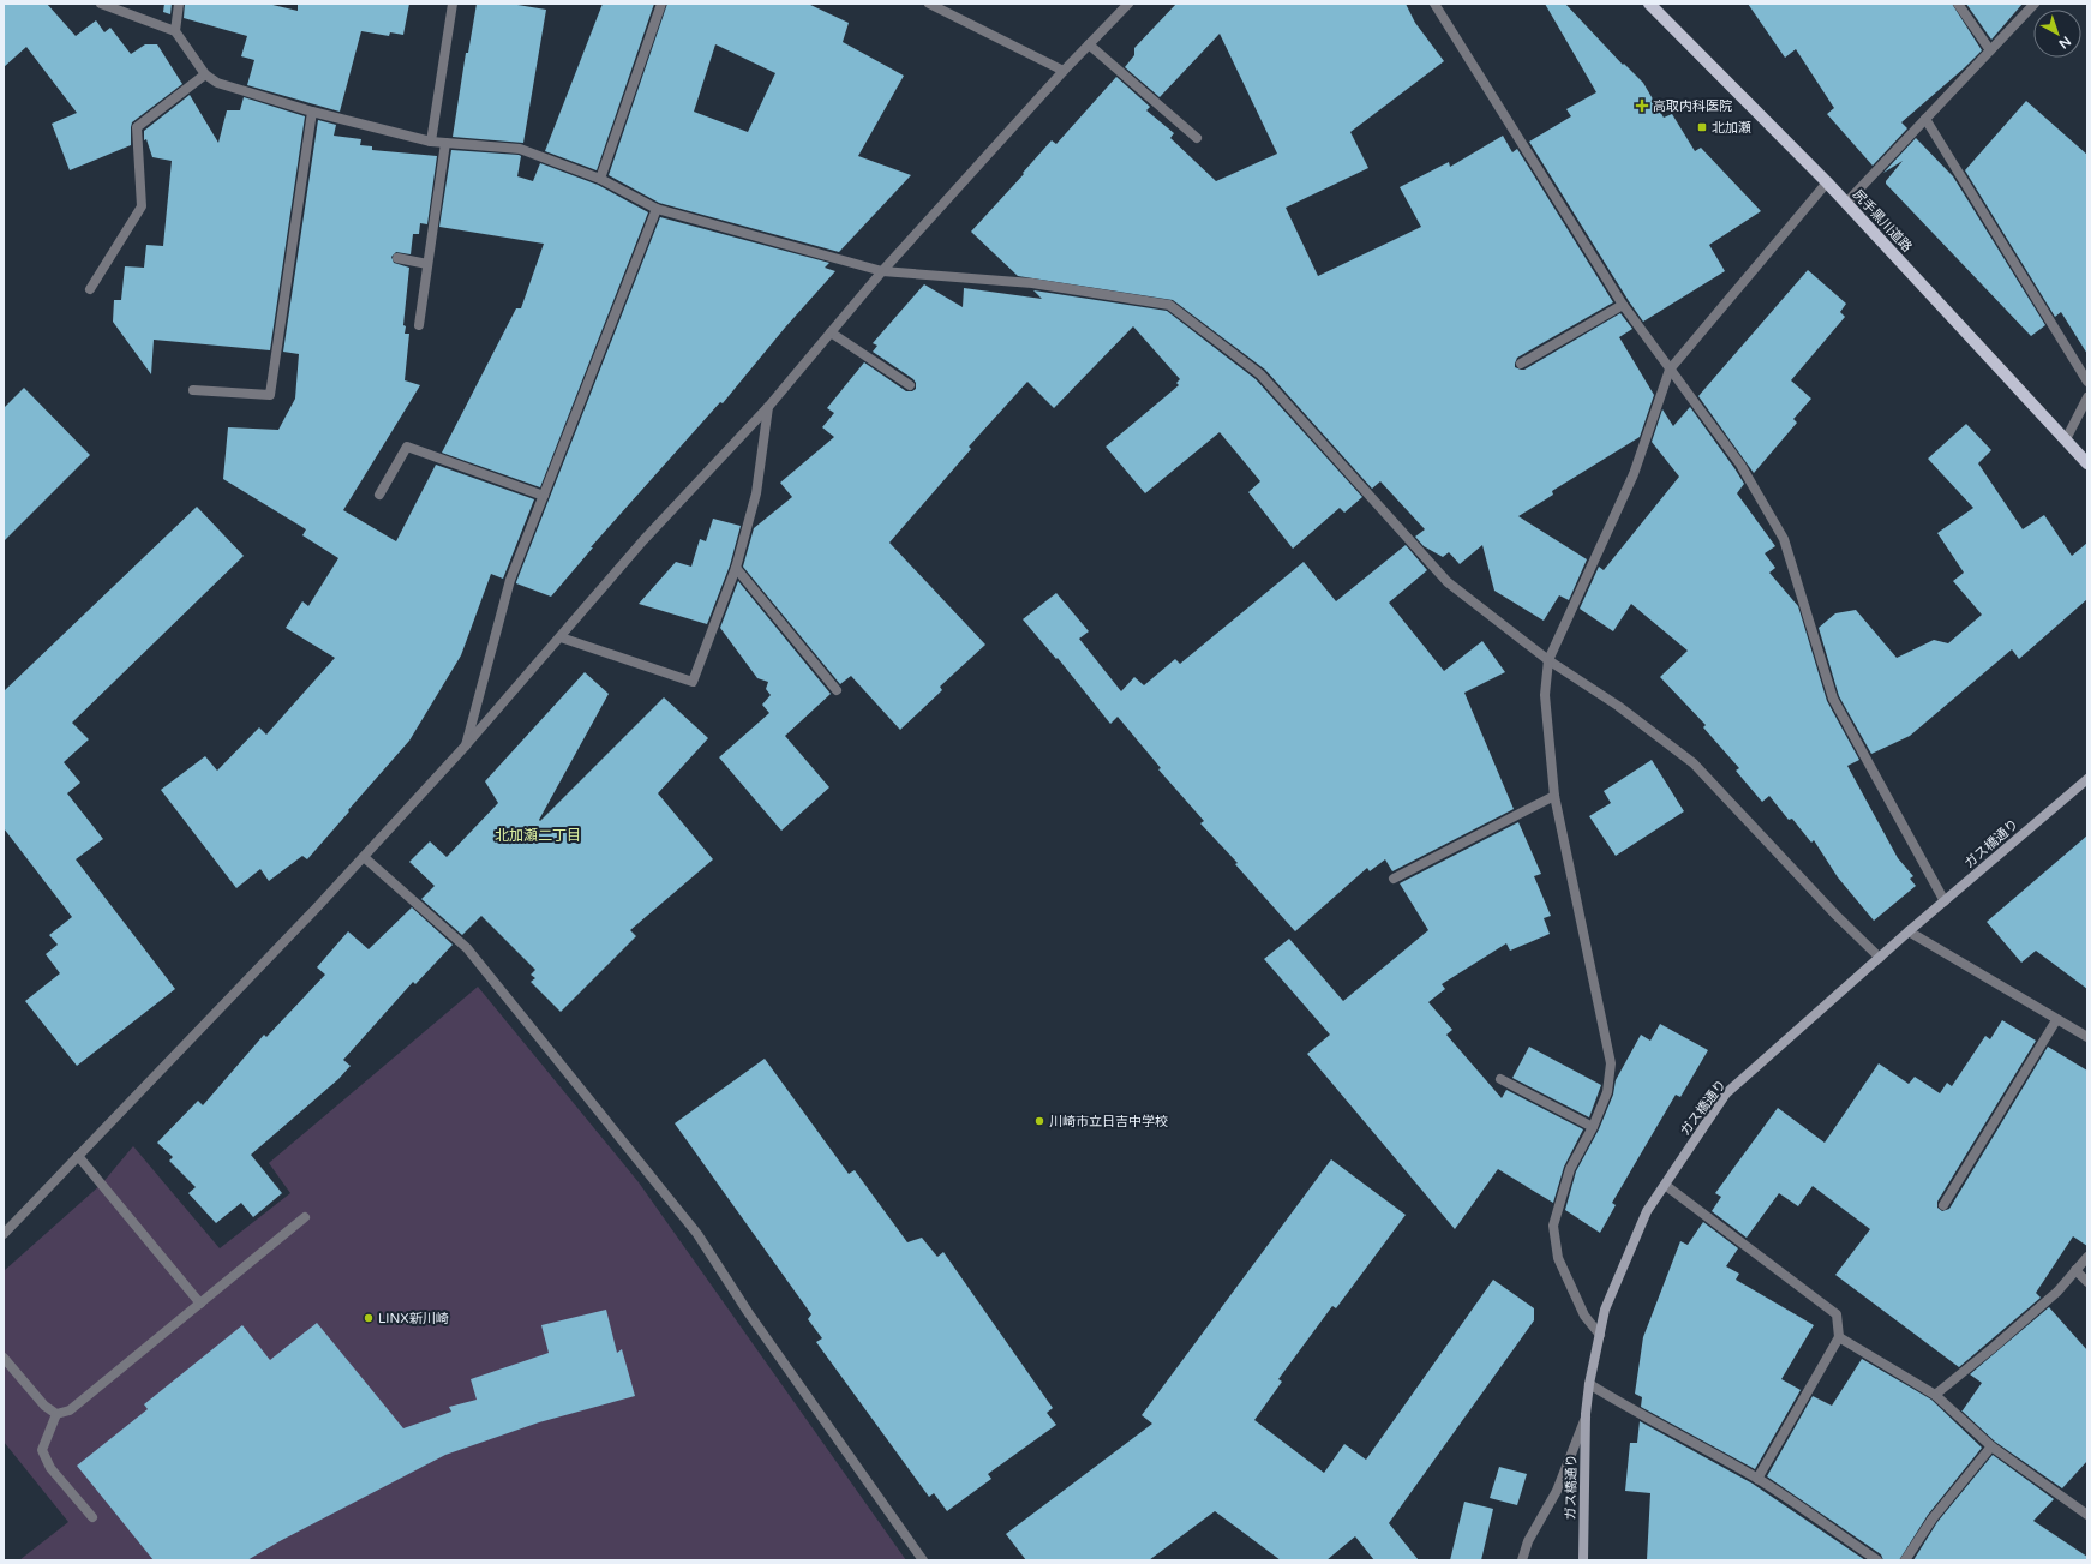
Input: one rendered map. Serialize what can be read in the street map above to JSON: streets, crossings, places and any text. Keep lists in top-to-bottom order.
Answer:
{
  "streets": {
    "main road": ["尻手黒川道路", "ガス橋通り"]
  },
  "districts": ["北加瀬二丁目"],
  "places": {
    "health": ["高取内科医院"],
    "transit": ["北加瀬"],
    "other": ["川崎市立日吉中学校", "LINX新川崎"]
  },
  "north": "bottom right"
}
